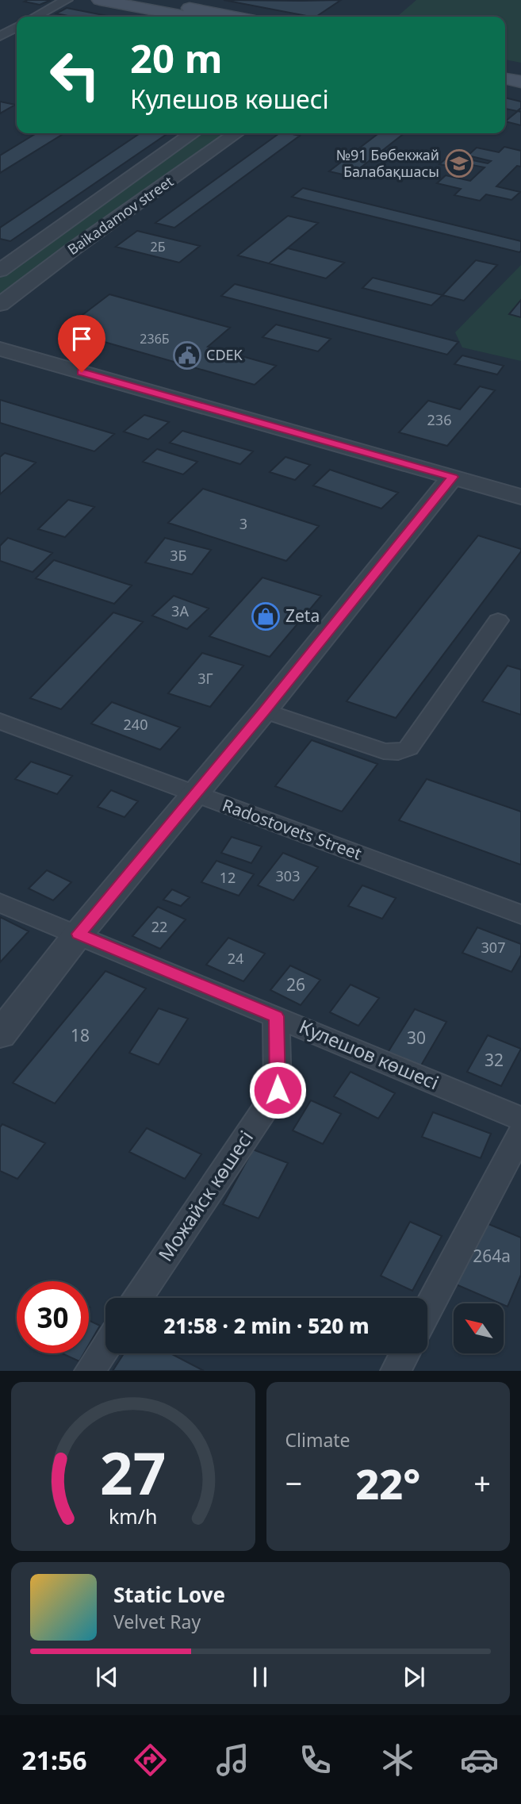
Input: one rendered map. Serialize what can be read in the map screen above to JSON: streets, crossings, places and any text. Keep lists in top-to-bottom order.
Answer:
{
  "streets": {
    "street": [
      "Baikadamov street",
      "Radostovets Street",
      "Кулешов көшесі",
      "Можайск көшесі"
    ]
  },
  "crossings": [
    ["Кулешов көшесі", "Можайск көшесі"]
  ],
  "places": {
    "school or university": ["№91 Бөбекжай Балабақшасы"],
    "public building": ["CDEK"],
    "shop": ["Zeta"]
  },
  "house_numbers": [
    "2Б",
    "236Б",
    "236",
    "3",
    "3Б",
    "3А",
    "3Г",
    "240",
    "303",
    "12",
    "22",
    "307",
    "24",
    "26",
    "18",
    "30",
    "32",
    "264а"
  ],
  "north": "top left",
  "page": {
    "turn": ["20 m", "Кулешов көшесі"],
    "limit": "30",
    "trip": "21:58 · 2 min · 520 m",
    "tile": "Climate",
    "heat": ["−", "22°", "+"],
    "song": ["Static Love", "Velvet Ray"],
    "tabs": "21:56",
    "gauge": ["27", "km/h"]
  }
}
